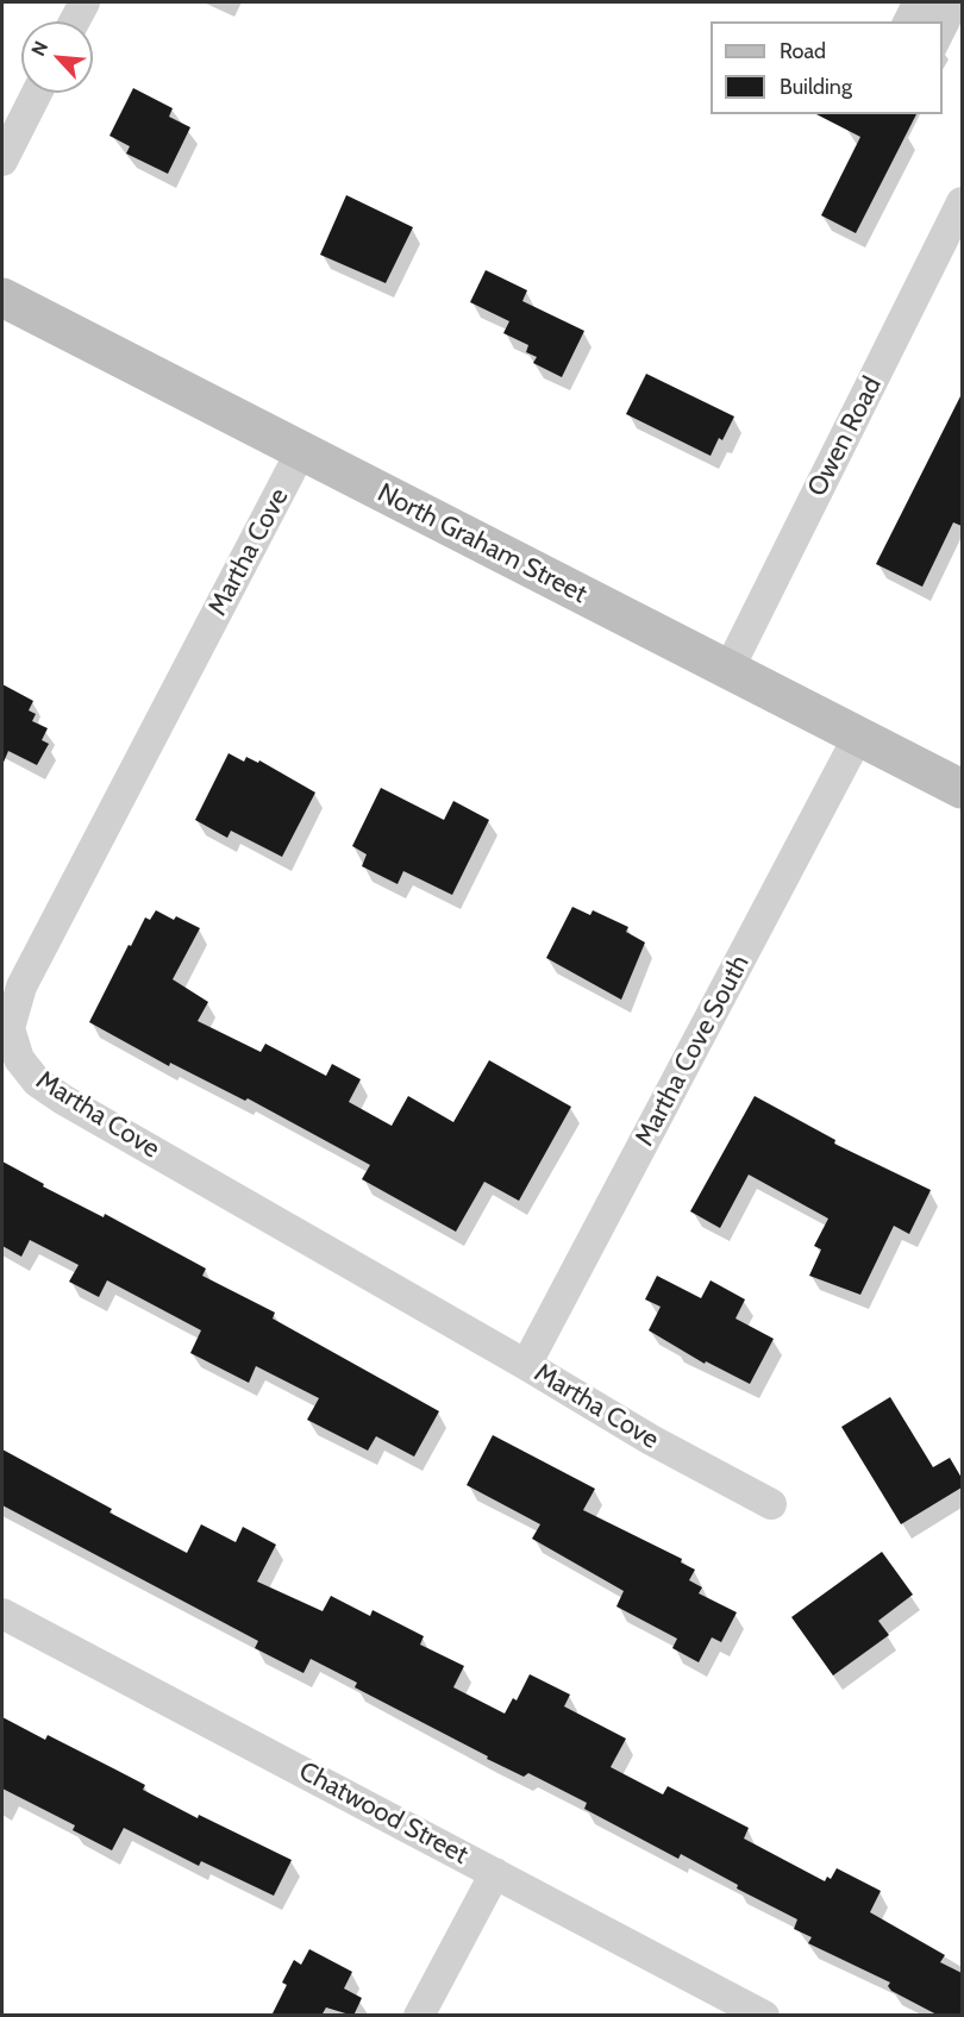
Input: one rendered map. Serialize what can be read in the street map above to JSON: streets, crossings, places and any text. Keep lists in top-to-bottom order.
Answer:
{
  "streets": {
    "main road": ["North Graham Street"],
    "street": [
      "Owen Road",
      "Martha Cove",
      "Martha Cove South",
      "Chatwood Street"
    ]
  },
  "crossings": [
    ["Owen Road", "North Graham Street"],
    ["North Graham Street", "Martha Cove"],
    ["North Graham Street", "Martha Cove South"],
    ["Martha Cove", "Martha Cove South"]
  ],
  "legend": ["Road", "Building"],
  "north": "top left"
}
